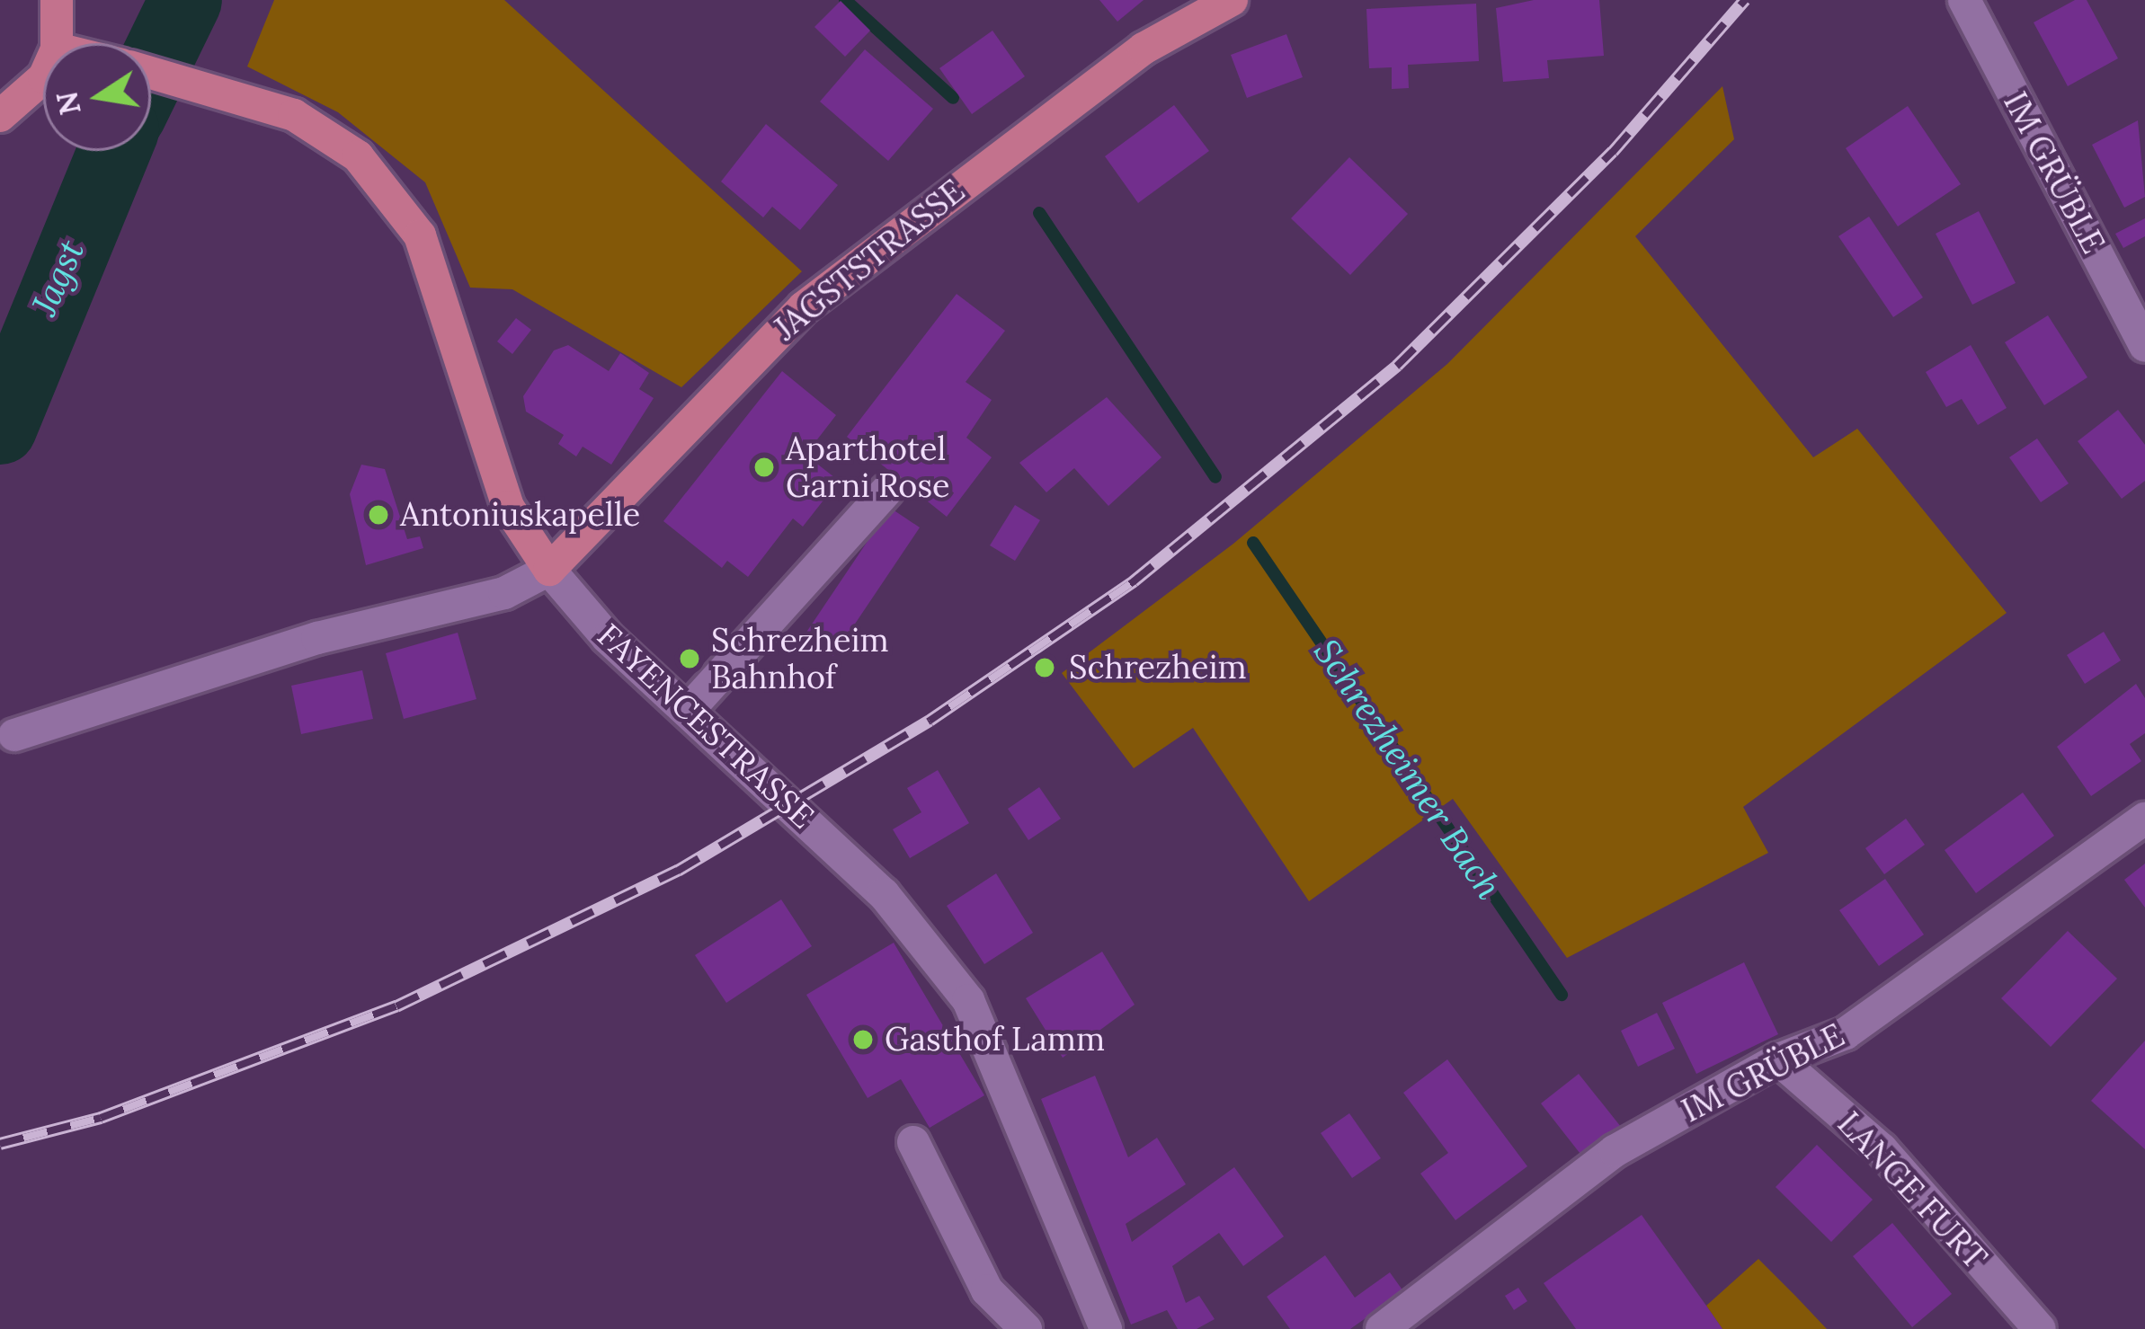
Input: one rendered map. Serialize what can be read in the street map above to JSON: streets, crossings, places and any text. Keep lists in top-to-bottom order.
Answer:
{
  "streets": {
    "main road": ["JAGSTSTRASSE", "FAYENCESTRASSE"],
    "street": ["IM GRÜBLE", "LANGE FURT"]
  },
  "crossings": [
    ["IM GRÜBLE", "LANGE FURT"],
    ["JAGSTSTRASSE", "FAYENCESTRASSE"]
  ],
  "water": ["Jagst", "Schrezheimer Bach"],
  "places": [
    "Aparthotel Garni Rose",
    "Antoniuskapelle",
    "Schrezheim Bahnhof",
    "Schrezheim",
    "Gasthof Lamm"
  ],
  "north": "left"
}
